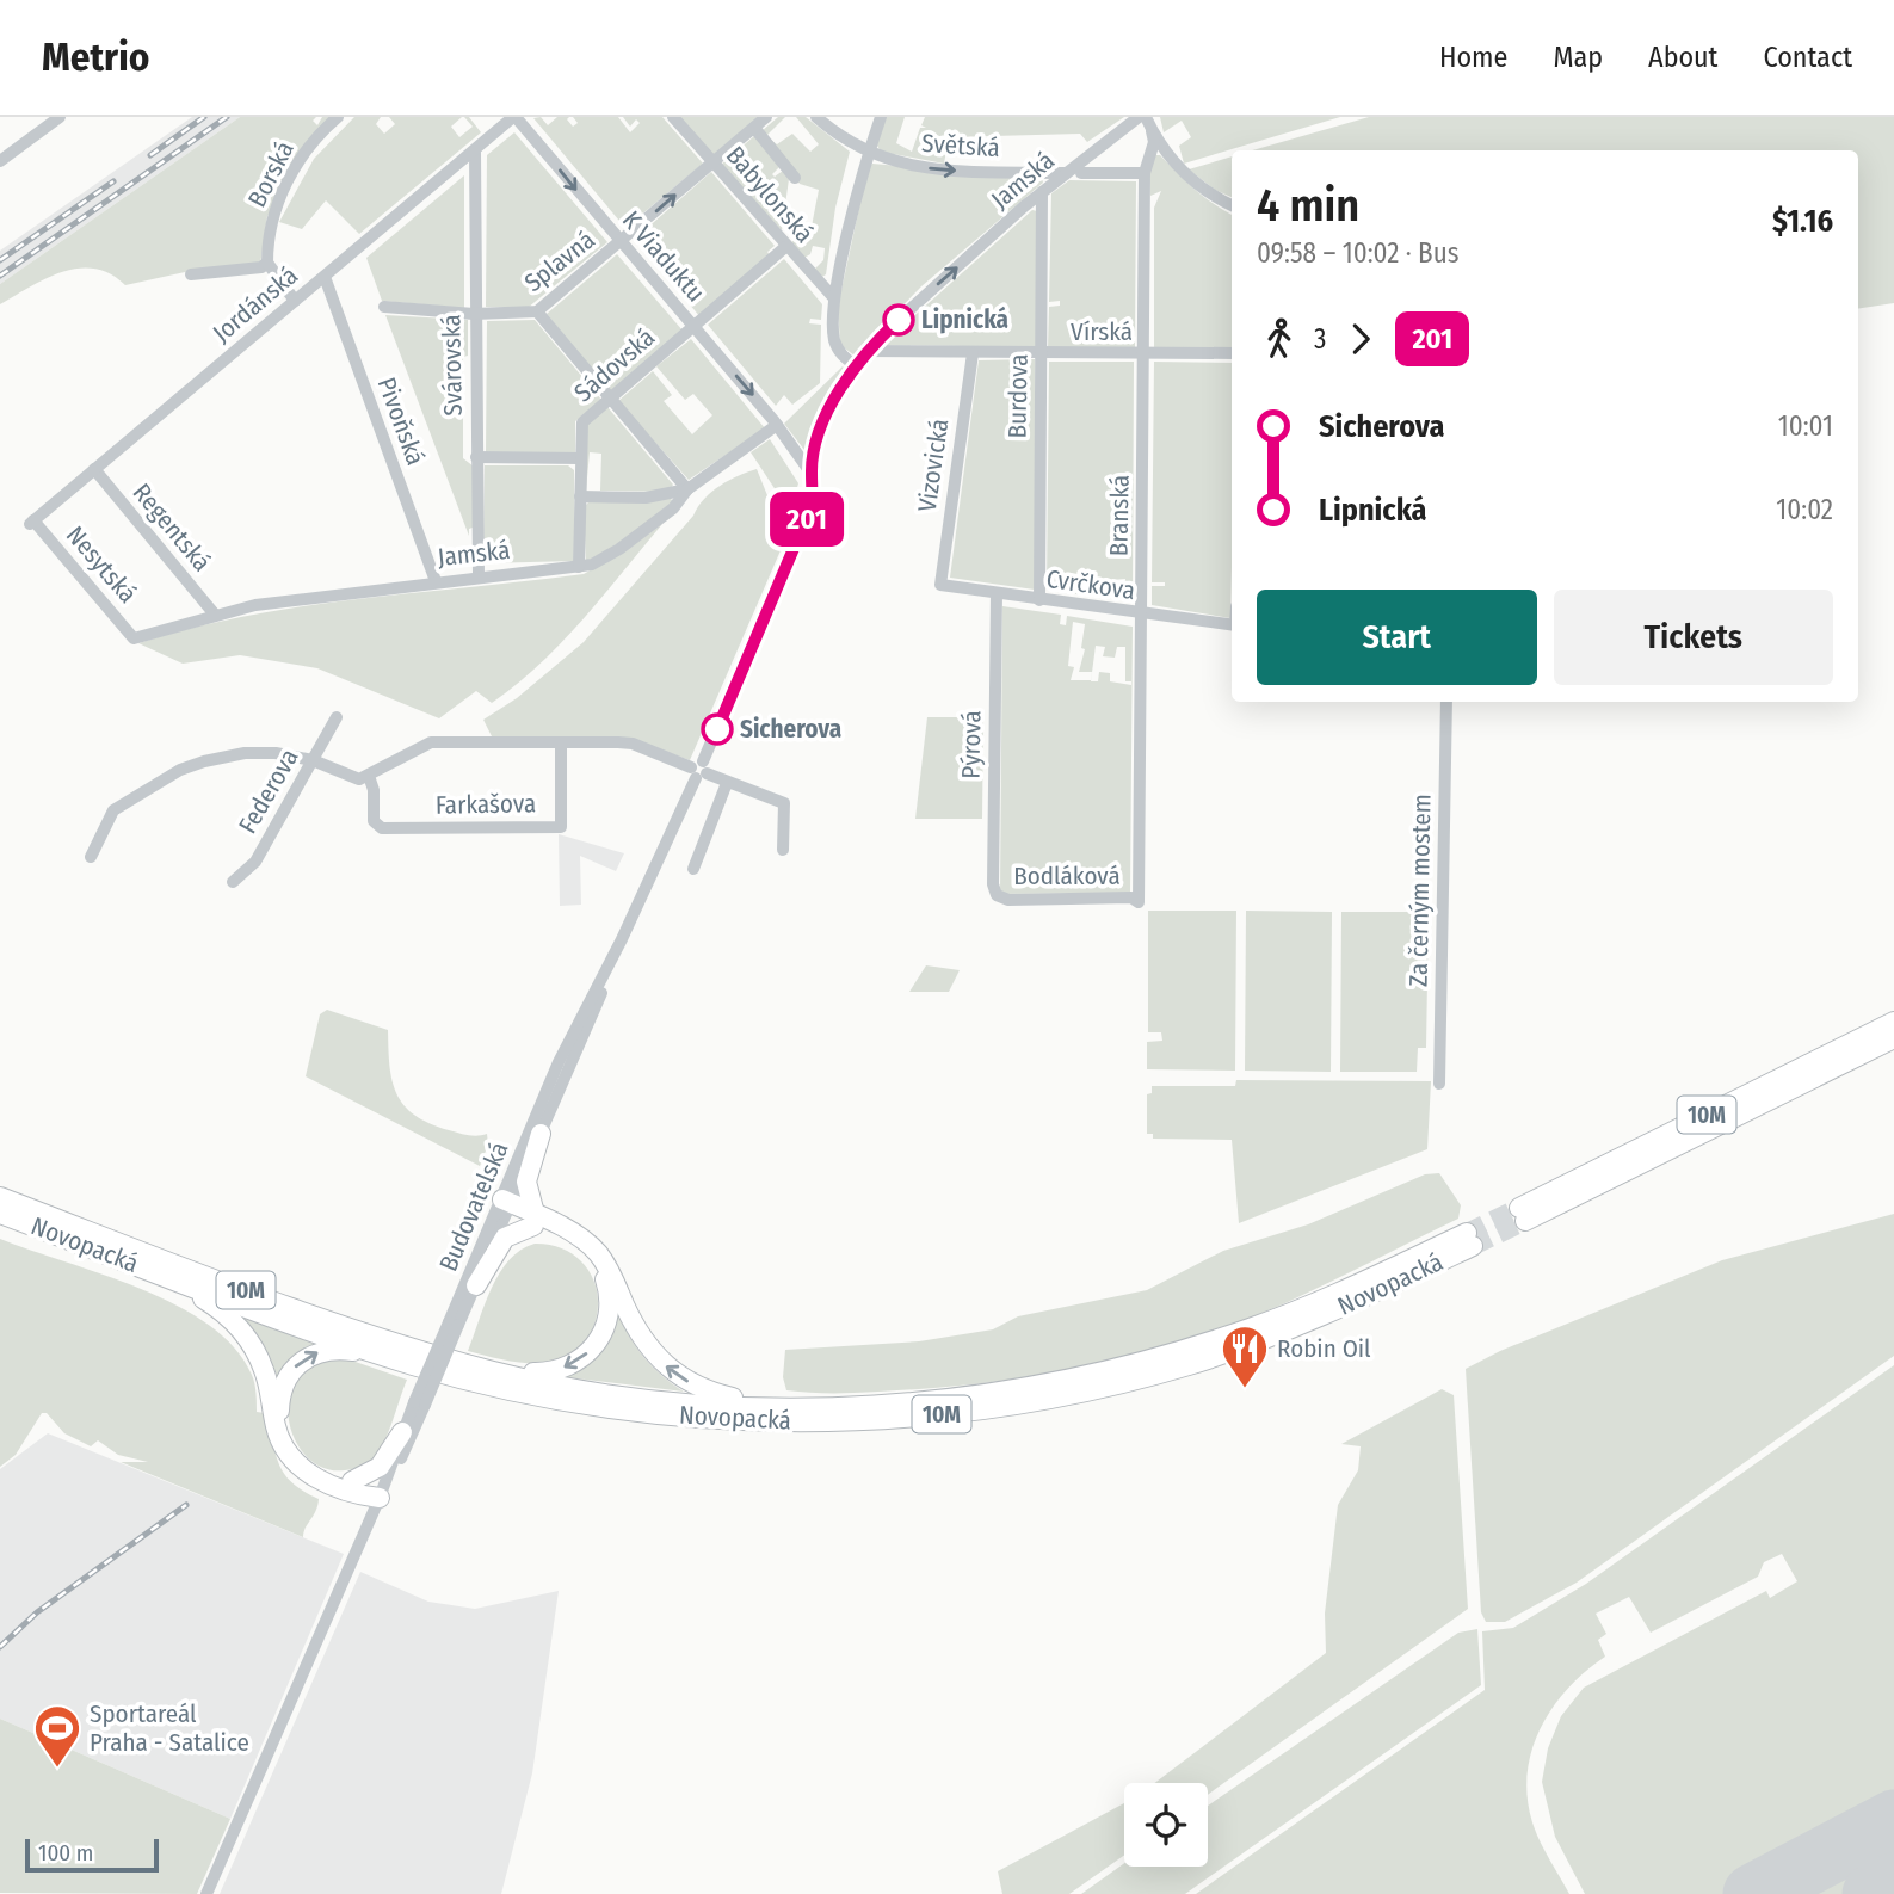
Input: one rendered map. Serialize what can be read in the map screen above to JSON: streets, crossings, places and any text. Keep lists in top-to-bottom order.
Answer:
{
  "streets": {
    "highway": ["10M", "Novopacká"],
    "street": [
      "Světská",
      "Borská",
      "Jamská",
      "Babylonská",
      "K Viaduktu",
      "Splavná",
      "Jordánská",
      "Vírská",
      "Svárovská",
      "Sádovská",
      "Burdova",
      "Pivoňská",
      "Vizovická",
      "Branská",
      "Regentská",
      "Nesytská",
      "Cvrčkova",
      "Pýrová",
      "Federova",
      "Farkašova",
      "Bodláková",
      "Za černým mostem",
      "Budovatelská"
    ]
  },
  "crossings": [
    ["Světská", "Jamská"],
    ["Jamská", "K Viaduktu"],
    ["Jamská", "Vírská"],
    ["Jamská", "Svárovská"],
    ["Jamská", "Sádovská"],
    ["Jamská", "Burdova"],
    ["Jamská", "Pivoňská"],
    ["Jamská", "Regentská"],
    ["Jamská", "Nesytská"],
    ["Babylonská", "Splavná"],
    ["Babylonská", "Sádovská"],
    ["K Viaduktu", "Splavná"],
    ["K Viaduktu", "Jordánská"],
    ["K Viaduktu", "Sádovská"],
    ["Splavná", "Svárovská"],
    ["Jordánská", "Svárovská"],
    ["Jordánská", "Pivoňská"],
    ["Jordánská", "Regentská"],
    ["Jordánská", "Nesytská"],
    ["Vírská", "Burdova"],
    ["Vírská", "Vizovická"],
    ["Vírská", "Branská"],
    ["Burdova", "Cvrčkova"],
    ["Vizovická", "Cvrčkova"],
    ["Branská", "Cvrčkova"],
    ["Branská", "Bodláková"],
    ["Cvrčkova", "Pýrová"],
    ["Pýrová", "Bodláková"]
  ],
  "one_way": ["Světská"],
  "places": {
    "other": ["Lipnická", "Sicherova"],
    "restaurant": ["Robin Oil"],
    "sports": ["Sportareál Praha - Satalice"]
  },
  "lines": ["bus line 201"],
  "scale_bar": "100 m",
  "page": {
    "header": "Metrio",
    "nav": [
      "Home",
      "Map",
      "About",
      "Contact"
    ],
    "on_map": "201",
    "heading": ["4 min", "09:58 – 10:02 · Bus", "$1.16"],
    "legs": ["3", "201"],
    "list": [
      {
        "name": "Sicherova",
        "value": "10:01"
      },
      {
        "name": "Lipnická",
        "value": "10:02"
      }
    ],
    "buttons": ["Start", "Tickets"],
    "scale": "100 m"
  }
}
